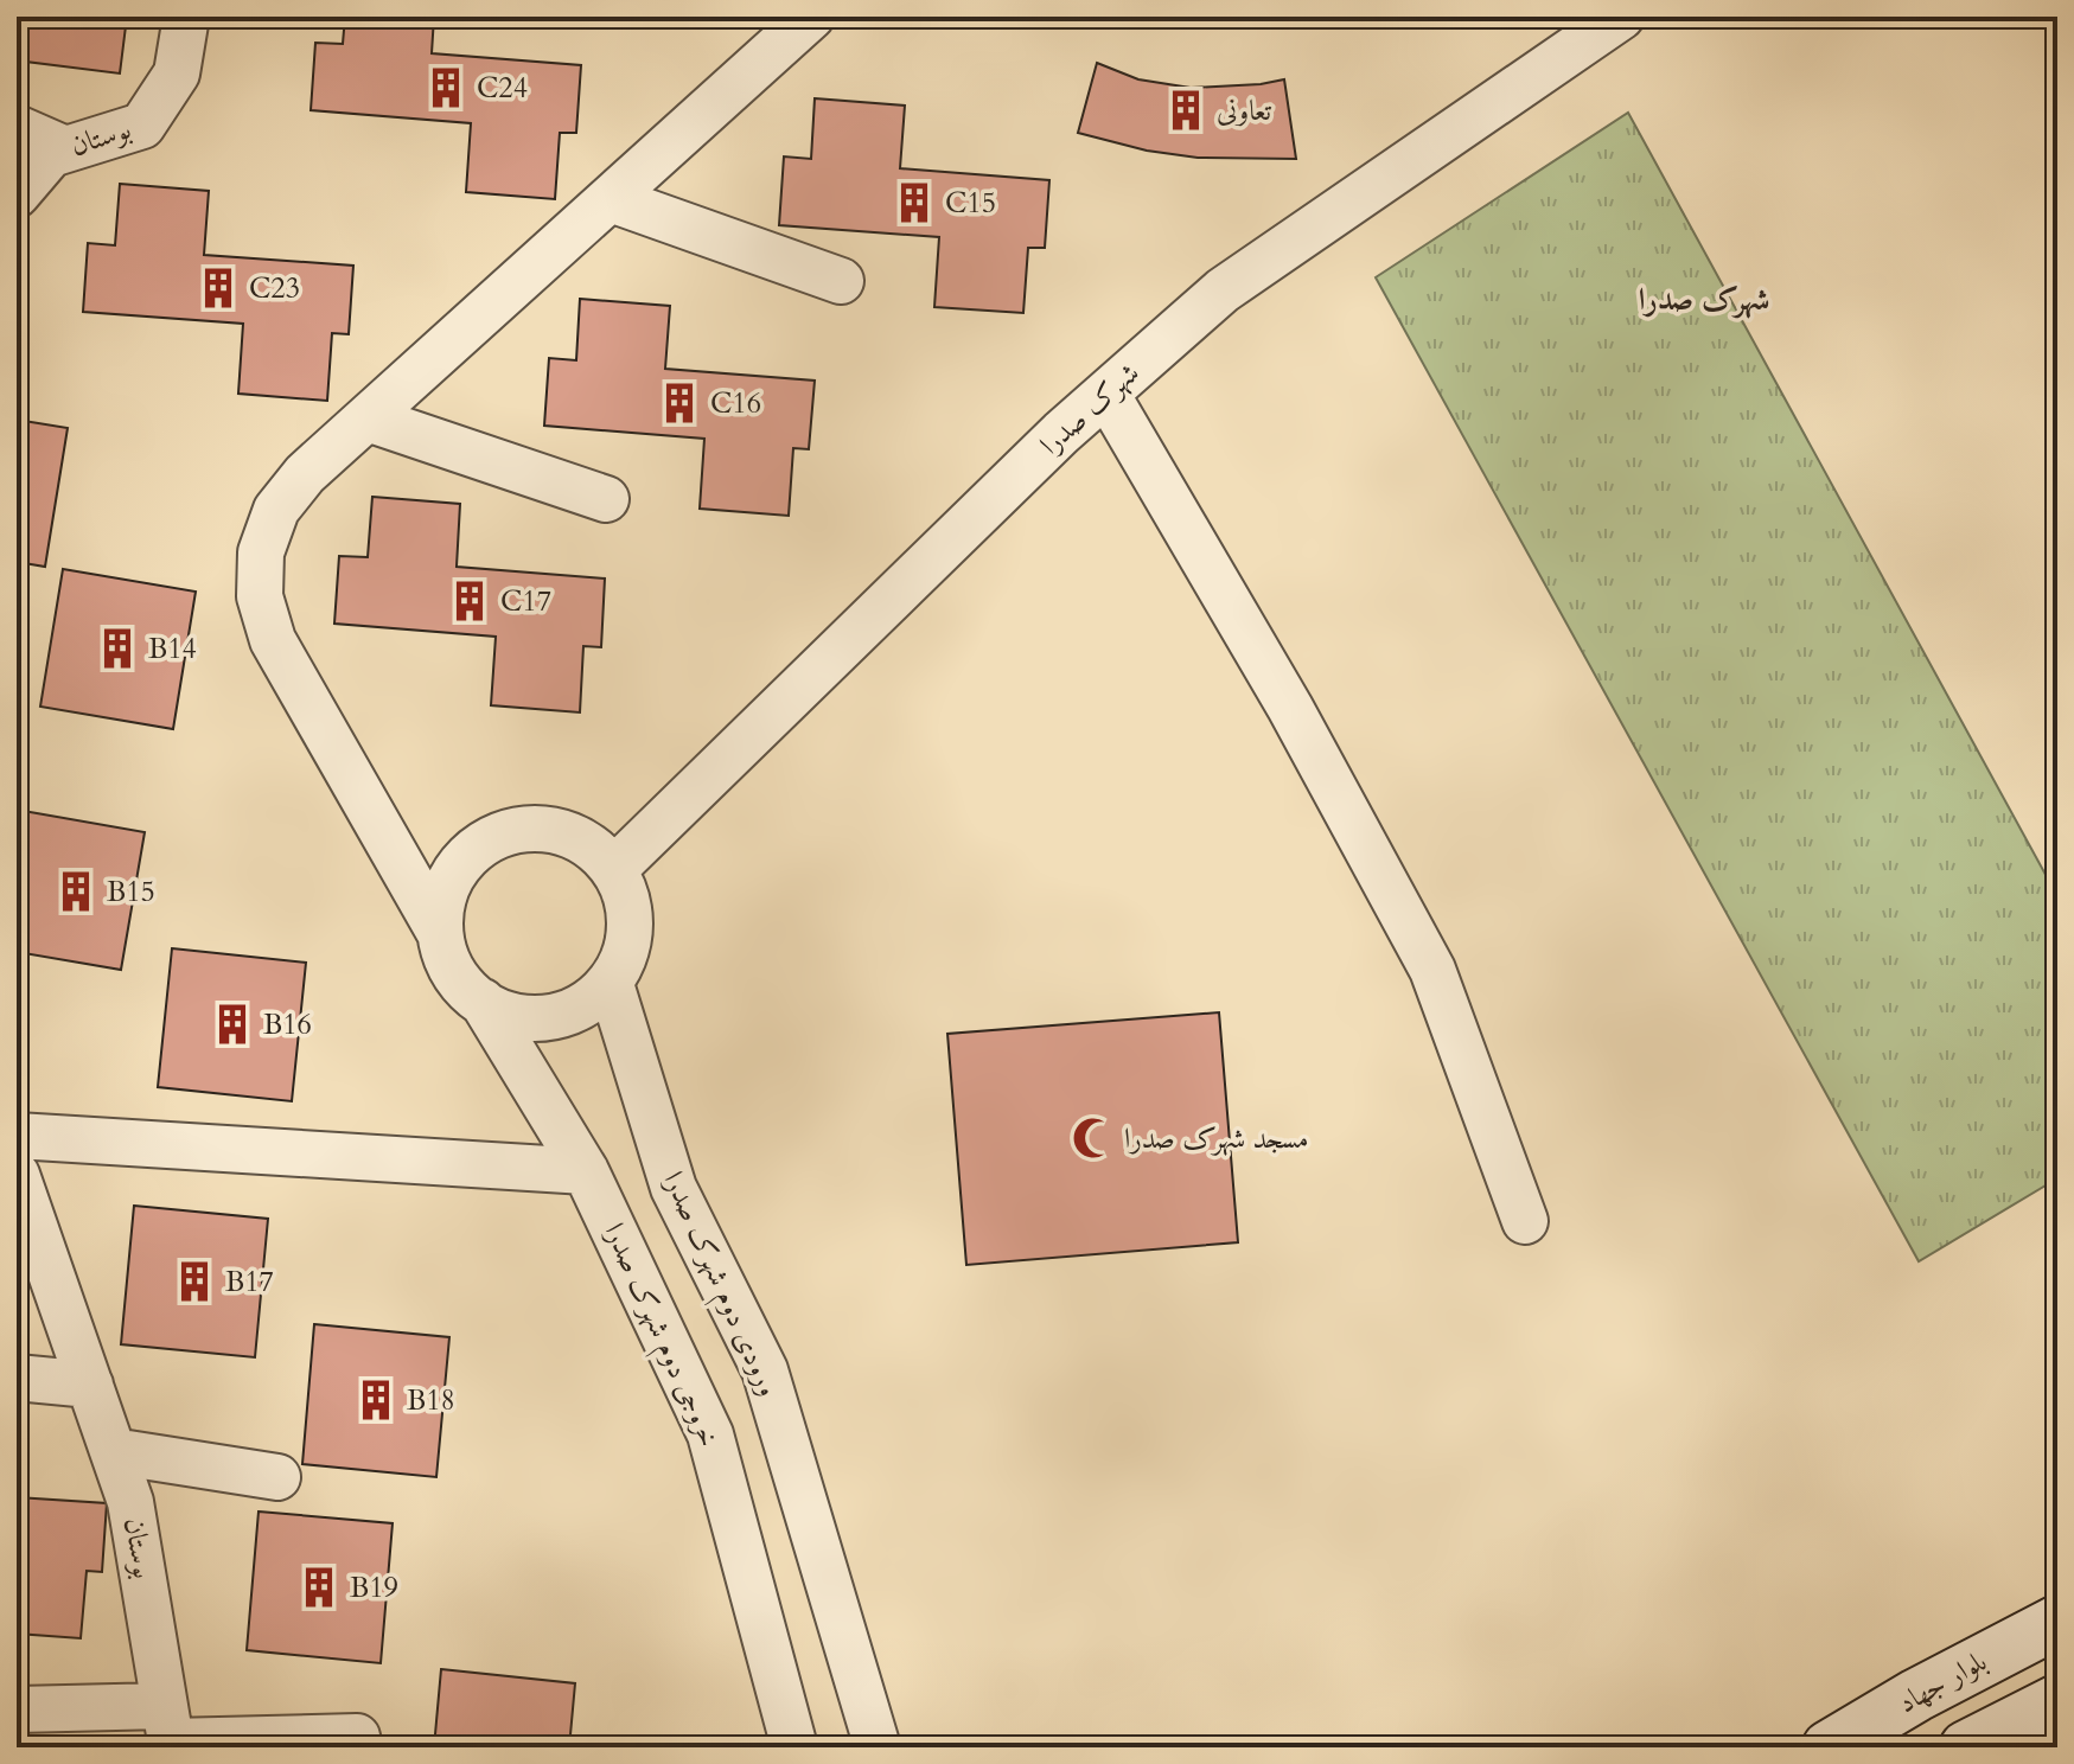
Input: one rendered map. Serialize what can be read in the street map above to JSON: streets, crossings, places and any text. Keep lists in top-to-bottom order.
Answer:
{
  "streets": {
    "street": [
      "بوستان",
      "شهرک صدرا",
      "ورودی دوم شهرک صدرا",
      "خروجی دوم شهرک صدرا",
      "بلوار جهاد"
    ]
  },
  "crossings": [
    ["شهرک صدرا", "ورودی دوم شهرک صدرا"],
    ["شهرک صدرا", "خروجی دوم شهرک صدرا"],
    ["ورودی دوم شهرک صدرا", "خروجی دوم شهرک صدرا"]
  ],
  "districts": ["شهرک صدرا"],
  "places": {
    "building": [
      "C24",
      "تعاونی",
      "C15",
      "C23",
      "C16",
      "C17",
      "B14",
      "B15",
      "B16",
      "B17",
      "B18",
      "B19"
    ],
    "mosque": ["مسجد شهرک صدرا"]
  }
}
